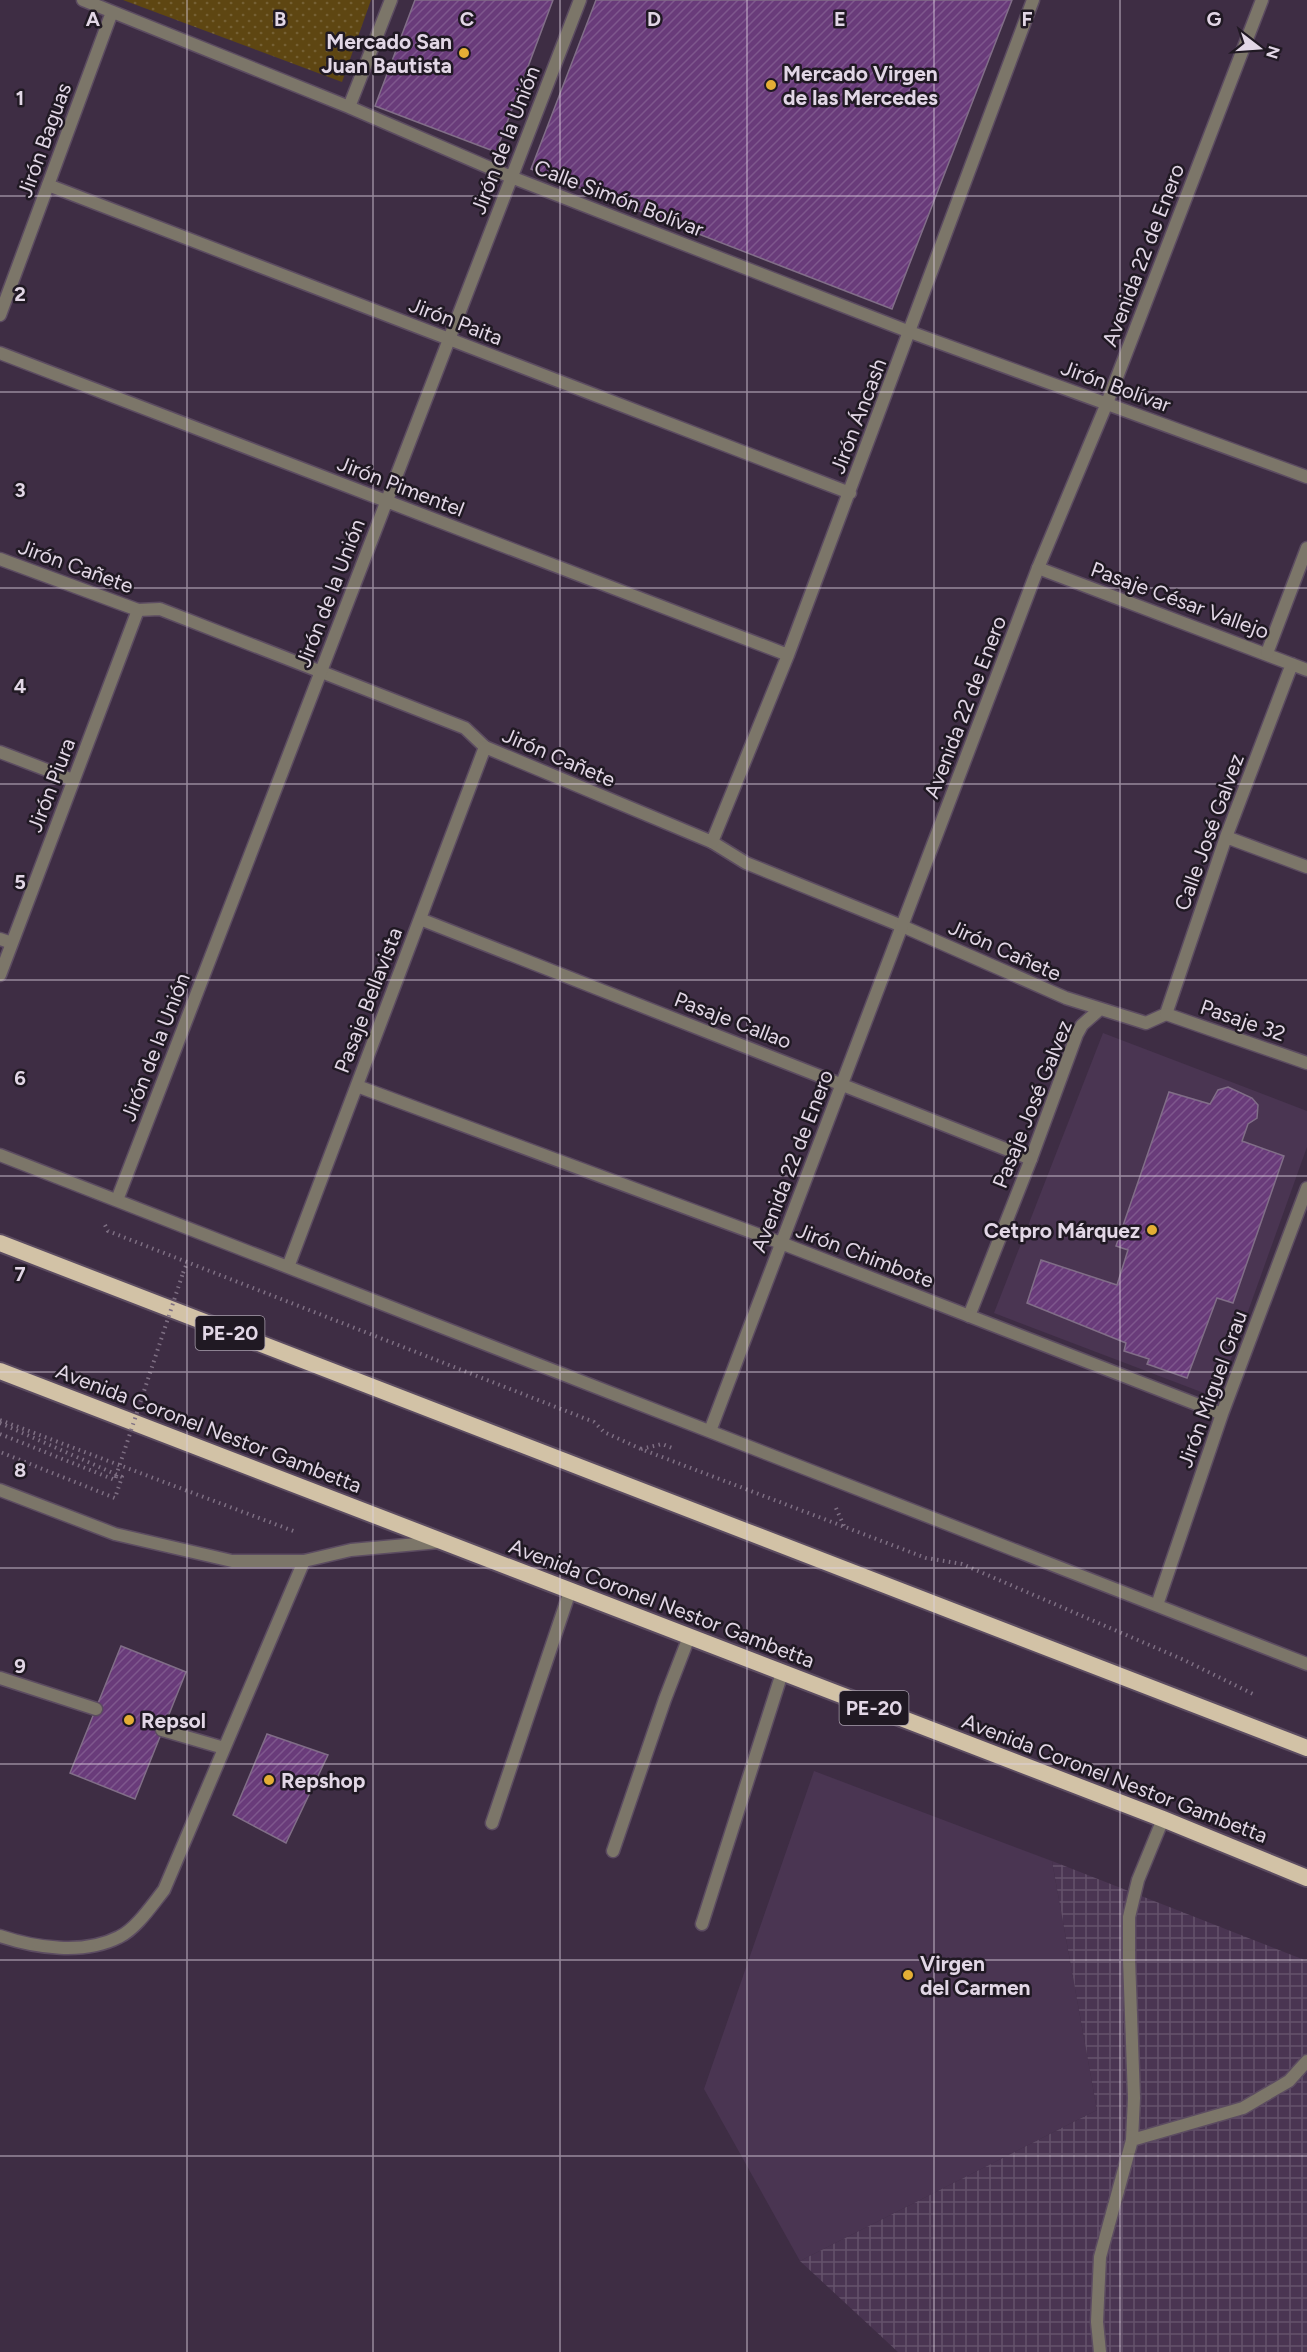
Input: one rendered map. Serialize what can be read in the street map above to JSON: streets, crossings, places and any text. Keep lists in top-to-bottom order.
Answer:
{
  "streets": {
    "highway": ["PE-20", "Avenida Coronel Nestor Gambetta"],
    "street": [
      "Jirón Baguas",
      "Jirón de la Unión",
      "Calle Simón Bolívar",
      "Avenida 22 de Enero",
      "Jirón Paita",
      "Jirón Bolívar",
      "Jirón Áncash",
      "Jirón Pimentel",
      "Jirón Cañete",
      "Pasaje César Vallejo",
      "Jirón Piura",
      "Calle José Galvez",
      "Pasaje Bellavista",
      "Pasaje Callao",
      "Pasaje 32",
      "Pasaje José Galvez",
      "Jirón Chimbote",
      "Jirón Miguel Grau"
    ]
  },
  "crossings": [
    ["Jirón Baguas", "Calle Simón Bolívar"],
    ["Jirón Baguas", "Jirón Paita"],
    ["Jirón de la Unión", "Calle Simón Bolívar"],
    ["Jirón de la Unión", "Jirón Paita"],
    ["Jirón de la Unión", "Jirón Pimentel"],
    ["Jirón de la Unión", "Jirón Cañete"],
    ["Calle Simón Bolívar", "Jirón Bolívar"],
    ["Calle Simón Bolívar", "Jirón Áncash"],
    ["Avenida 22 de Enero", "Jirón Bolívar"],
    ["Avenida 22 de Enero", "Jirón Cañete"],
    ["Avenida 22 de Enero", "Pasaje César Vallejo"],
    ["Avenida 22 de Enero", "Pasaje Callao"],
    ["Avenida 22 de Enero", "Jirón Chimbote"],
    ["Jirón Paita", "Jirón Áncash"],
    ["Jirón Bolívar", "Jirón Áncash"],
    ["Jirón Áncash", "Jirón Pimentel"],
    ["Jirón Áncash", "Jirón Cañete"],
    ["Jirón Cañete", "Jirón Piura"],
    ["Jirón Cañete", "Pasaje Bellavista"],
    ["Jirón Cañete", "Pasaje José Galvez"],
    ["Pasaje César Vallejo", "Calle José Galvez"],
    ["Calle José Galvez", "Pasaje 32"],
    ["Calle José Galvez", "Pasaje José Galvez"],
    ["Pasaje Bellavista", "Pasaje Callao"],
    ["Pasaje Bellavista", "Jirón Chimbote"],
    ["Pasaje Callao", "Pasaje José Galvez"],
    ["Pasaje 32", "Pasaje José Galvez"],
    ["Pasaje José Galvez", "Jirón Chimbote"],
    ["Jirón Chimbote", "Jirón Miguel Grau"]
  ],
  "places": [
    "Mercado San Juan Bautista",
    "Mercado Virgen de las Mercedes",
    "Cetpro Márquez",
    "Repsol",
    "Repshop",
    "Virgen del Carmen"
  ],
  "north": "right",
  "grid": {
    "columns": [
      "A",
      "B",
      "C",
      "D",
      "E",
      "F",
      "G"
    ],
    "rows": [
      "1",
      "2",
      "3",
      "4",
      "5",
      "6",
      "7",
      "8",
      "9"
    ]
  }
}
